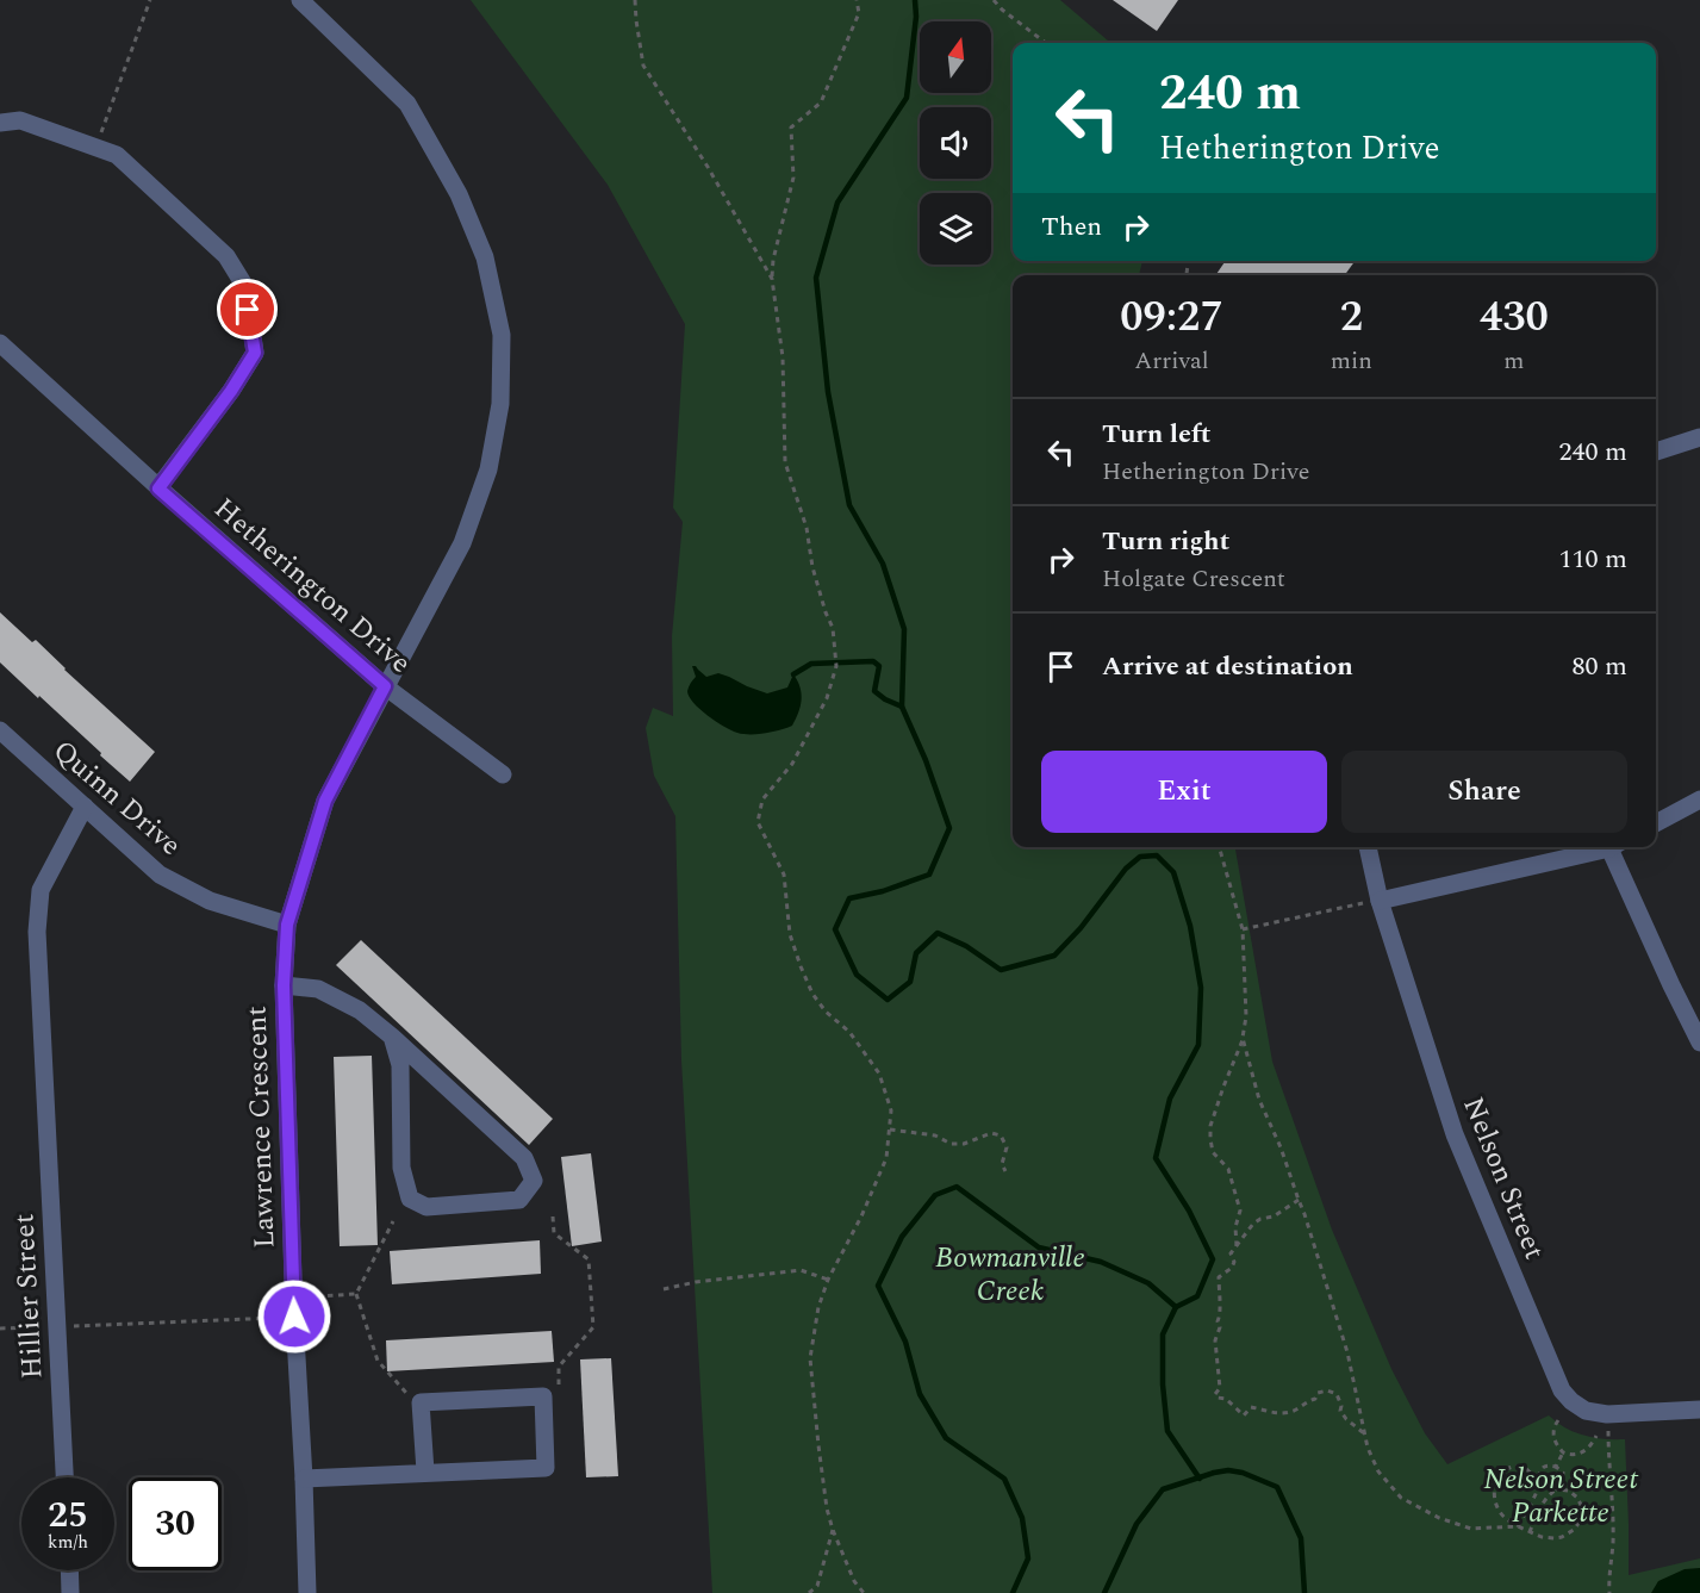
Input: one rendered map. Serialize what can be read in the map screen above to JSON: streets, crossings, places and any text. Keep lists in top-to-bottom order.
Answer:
{
  "streets": {
    "street": [
      "Hetherington Drive",
      "Quinn Drive",
      "Lawrence Crescent",
      "Nelson Street",
      "Hillier Street"
    ]
  },
  "crossings": [
    ["Hetherington Drive", "Lawrence Crescent"],
    ["Quinn Drive", "Lawrence Crescent"],
    ["Quinn Drive", "Hillier Street"]
  ],
  "parks": ["Bowmanville Creek", "Nelson Street Parkette"],
  "north": "top",
  "page": {
    "turn": ["240 m", "Hetherington Drive"],
    "then": "Then",
    "eta": [
      "09:27",
      "Arrival",
      "2",
      "min",
      "430",
      "m"
    ],
    "list": [
      {
        "name": "Turn left",
        "note": "Hetherington Drive",
        "value": "240 m"
      },
      {
        "name": "Turn right",
        "note": "Holgate Crescent",
        "value": "110 m"
      },
      {
        "name": "Arrive at destination",
        "value": "80 m"
      }
    ],
    "buttons": ["Exit", "Share"],
    "speed": "25 km/h",
    "limit": "30"
  }
}
